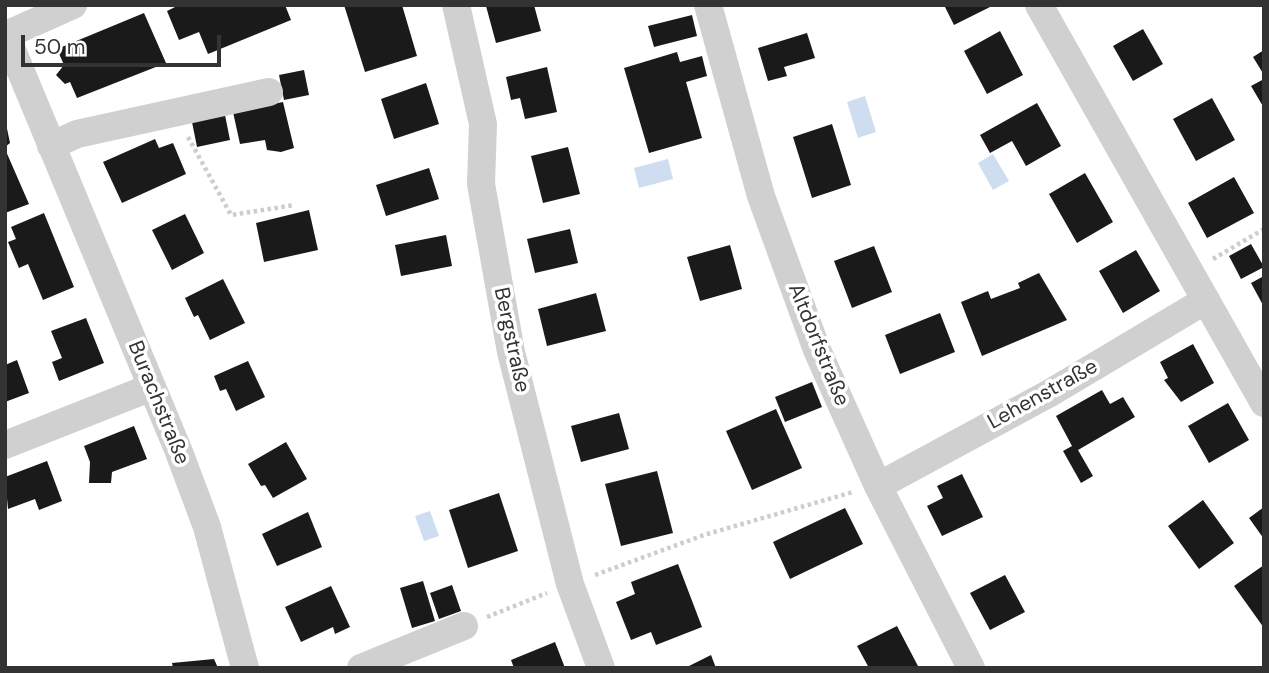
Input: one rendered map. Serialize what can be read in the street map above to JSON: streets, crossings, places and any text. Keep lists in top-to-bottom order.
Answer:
{
  "streets": {
    "street": [
      "Bergstraße",
      "Altdorfstraße",
      "Lehenstraße",
      "Burachstraße"
    ]
  },
  "crossings": [
    ["Altdorfstraße", "Lehenstraße"]
  ],
  "scale_bar": "50 m"
}
